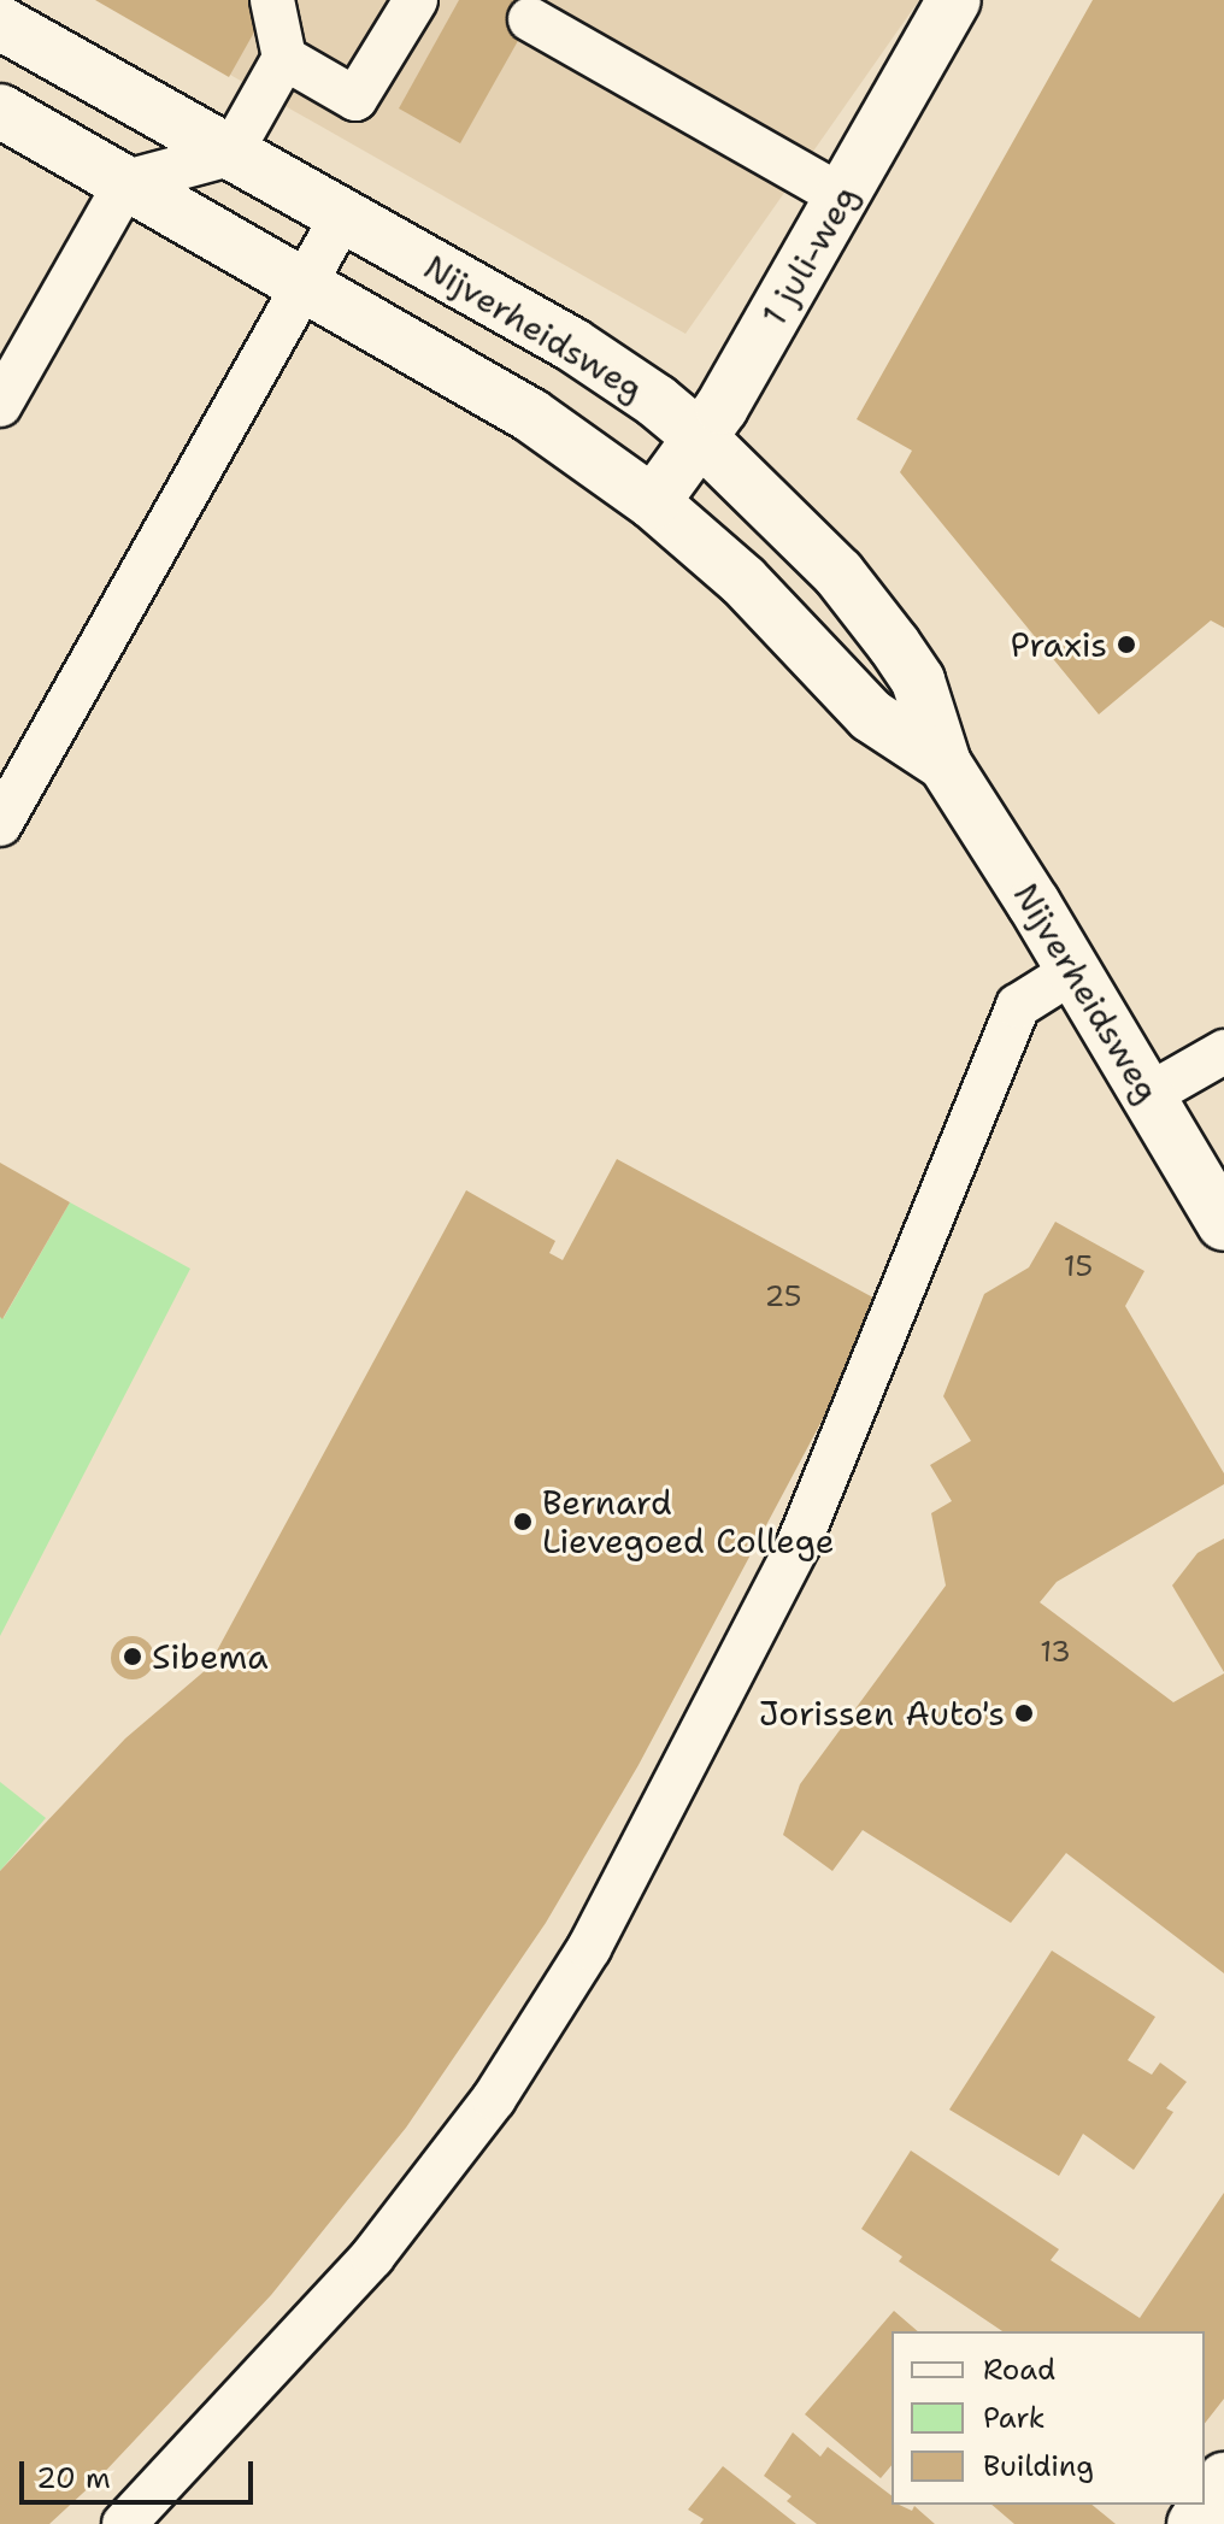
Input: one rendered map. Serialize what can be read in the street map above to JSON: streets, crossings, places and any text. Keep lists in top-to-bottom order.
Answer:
{
  "streets": {
    "street": ["1 juli-weg", "Nijverheidsweg"]
  },
  "crossings": [
    ["1 juli-weg", "Nijverheidsweg"]
  ],
  "places": [
    "Praxis",
    "Bernard Lievegoed College",
    "Sibema",
    "Jorissen Auto's"
  ],
  "house_numbers": ["15", "25", "13"],
  "legend": ["Road", "Park", "Building"],
  "scale_bar": "20 m"
}
